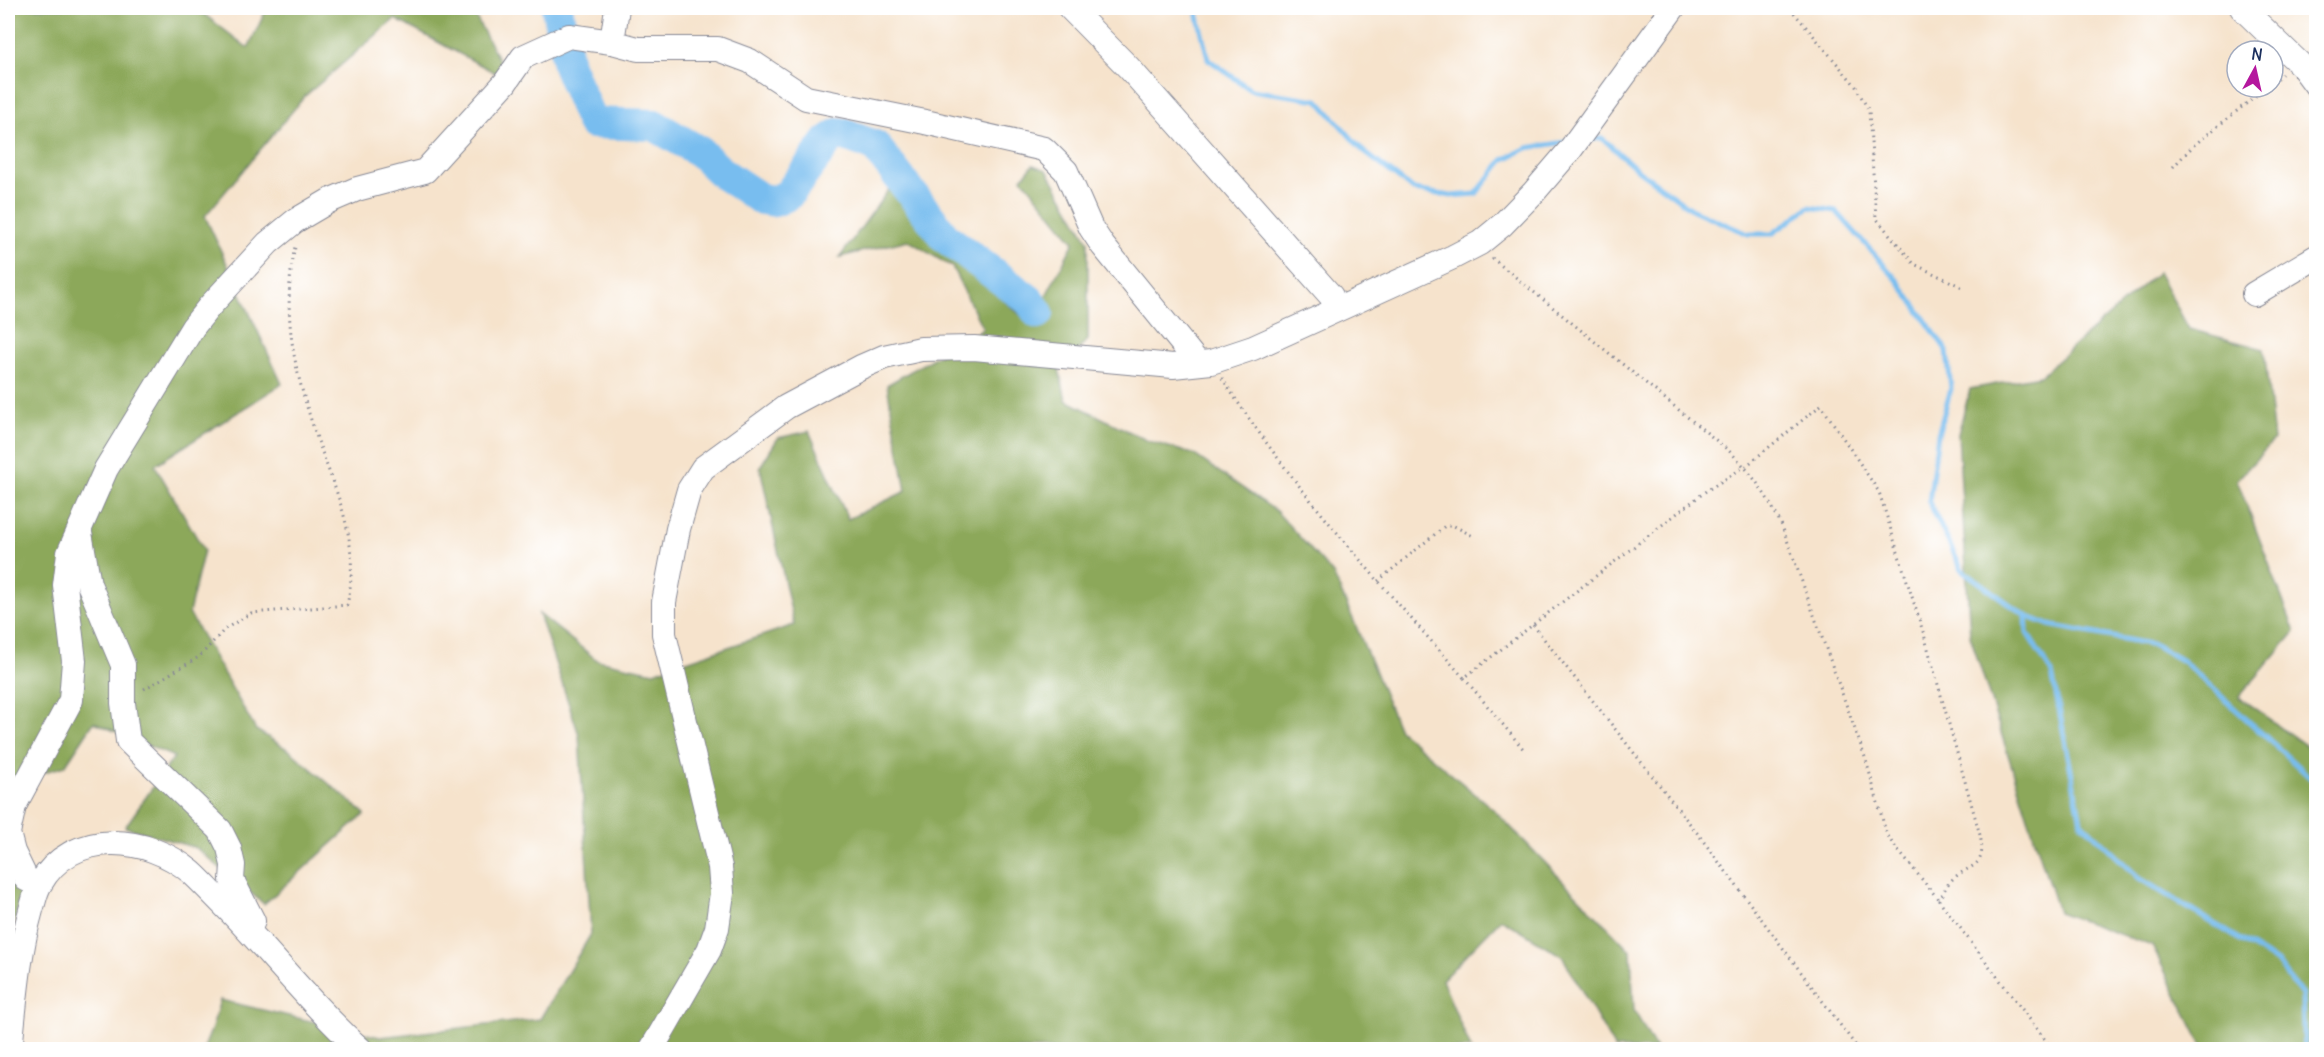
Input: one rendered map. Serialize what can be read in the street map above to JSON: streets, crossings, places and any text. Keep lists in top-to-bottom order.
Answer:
{
  "north": "top"
}
